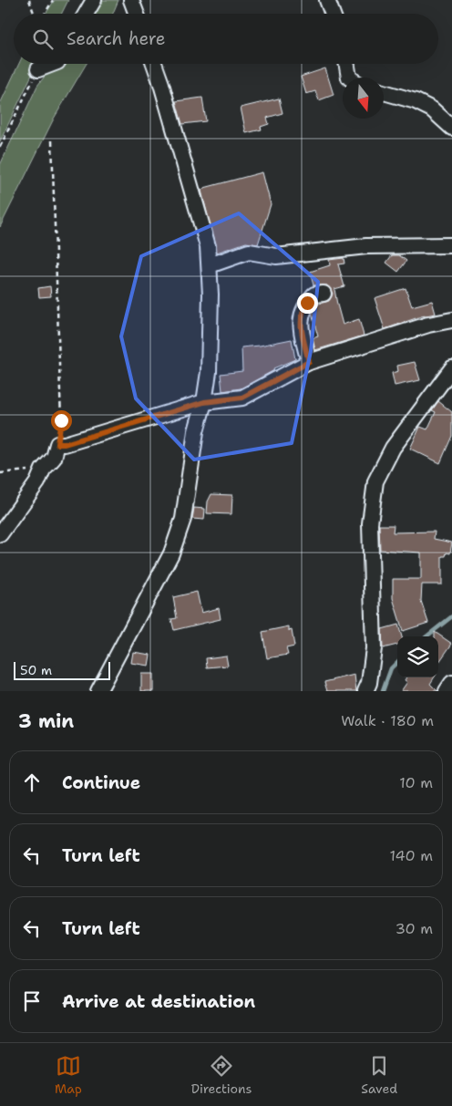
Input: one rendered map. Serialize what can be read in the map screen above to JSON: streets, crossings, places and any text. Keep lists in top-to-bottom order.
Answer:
{
  "scale_bar": "50 m",
  "north": "bottom",
  "page": {
    "search": "Search here",
    "scale": "50 m",
    "heading": ["3 min", "Walk · 180 m"],
    "list": [
      ["Continue", "10 m"],
      ["Turn left", "140 m"],
      ["Turn left", "30 m"],
      "Arrive at destination"
    ],
    "nav": ["Map", "Directions", "Saved"]
  }
}
